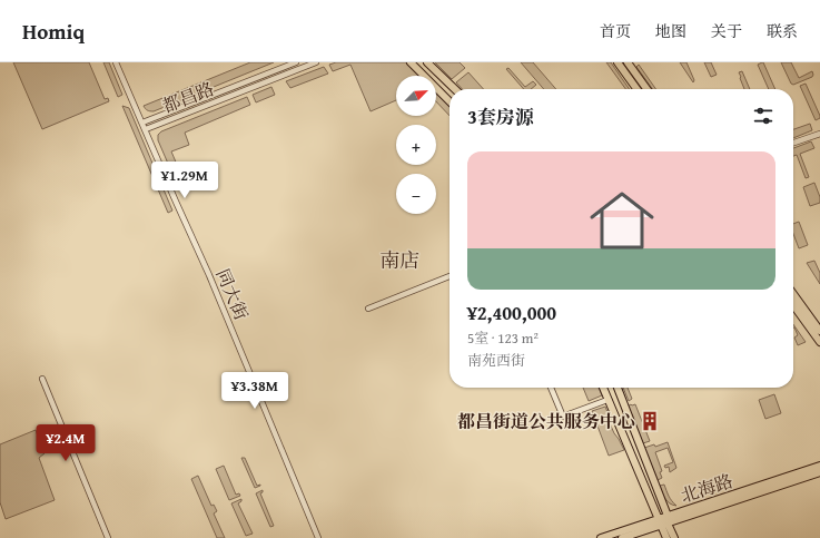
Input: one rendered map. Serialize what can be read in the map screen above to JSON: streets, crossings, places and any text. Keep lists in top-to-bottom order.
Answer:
{
  "streets": {
    "main road": ["北海路"],
    "street": ["都昌路", "同大街"]
  },
  "crossings": [
    ["都昌路", "同大街"]
  ],
  "districts": ["南店"],
  "places": {
    "building": ["都昌街道公共服务中心"]
  },
  "north": "top right",
  "page": {
    "header": "Homiq",
    "nav": [
      "首页",
      "地图",
      "关于",
      "联系"
    ],
    "map_buttons": ["+", "−"],
    "heading": "3套房源",
    "list": [
      {
        "name": "¥2,400,000",
        "note": "5室 · 123 m² · 南苑西街"
      }
    ],
    "price": ["¥1.29M", "¥3.38M", "¥2.4M"]
  }
}
